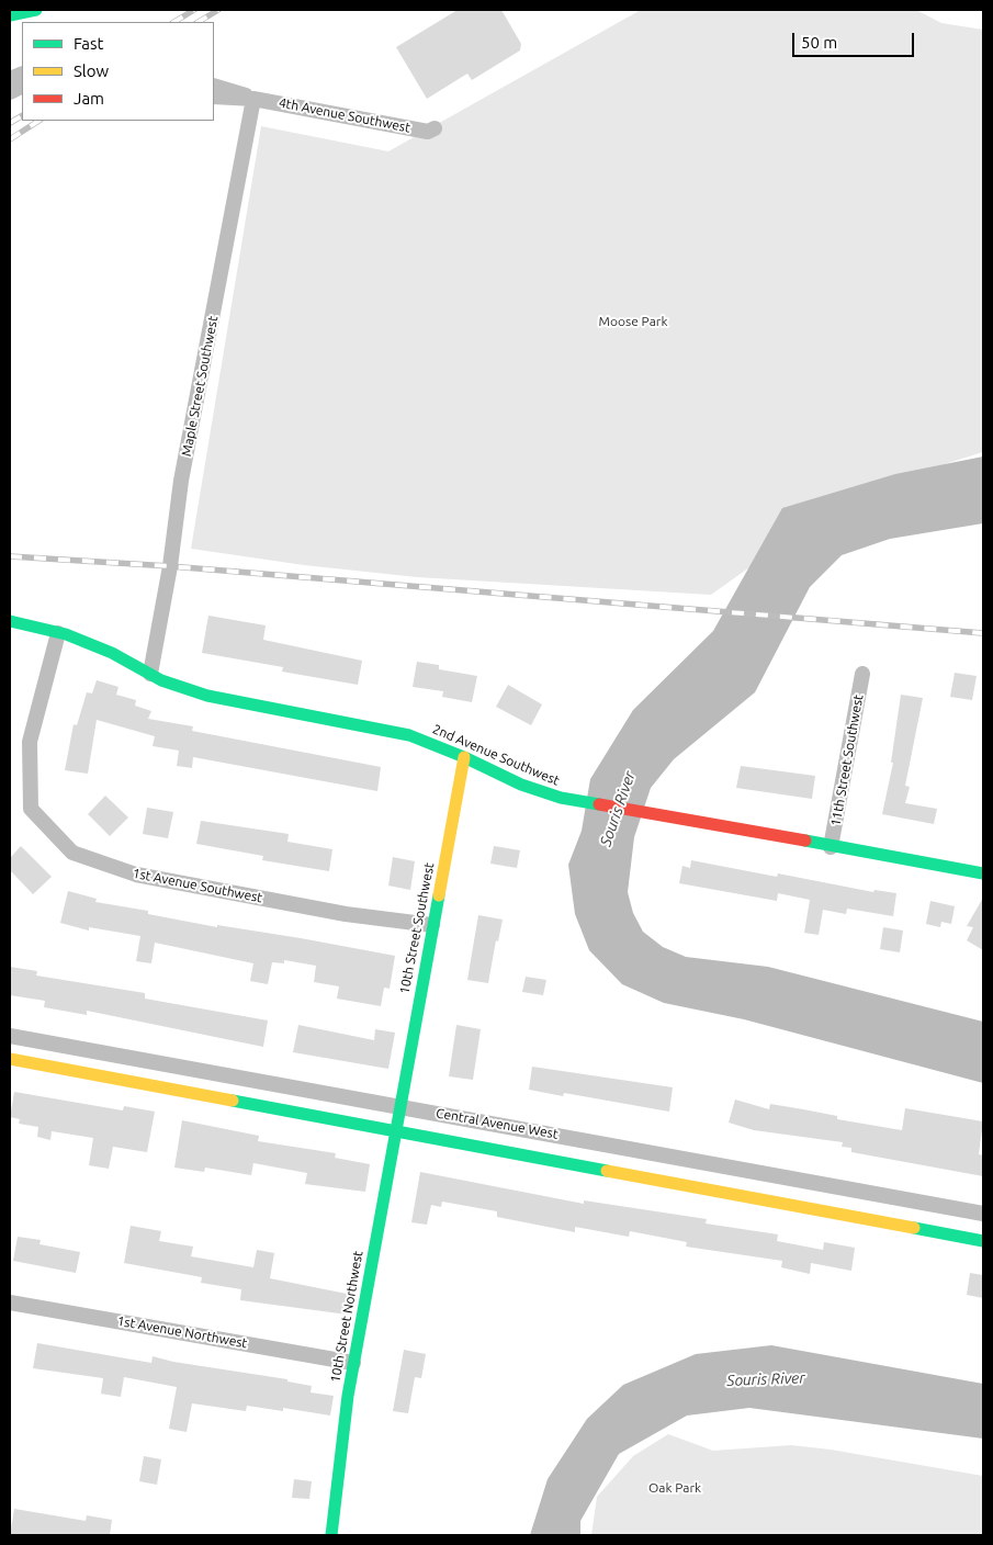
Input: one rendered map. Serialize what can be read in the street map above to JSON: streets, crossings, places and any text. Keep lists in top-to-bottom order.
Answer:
{
  "streets": {
    "street": [
      "4th Avenue Southwest",
      "Maple Street Southwest",
      "2nd Avenue Southwest",
      "11th Street Southwest",
      "1st Avenue Southwest",
      "10th Street Southwest",
      "Central Avenue West",
      "10th Street Northwest",
      "1st Avenue Northwest"
    ]
  },
  "crossings": [
    ["4th Avenue Southwest", "Maple Street Southwest"],
    ["Maple Street Southwest", "2nd Avenue Southwest"],
    ["2nd Avenue Southwest", "11th Street Southwest"],
    ["2nd Avenue Southwest", "1st Avenue Southwest"],
    ["2nd Avenue Southwest", "10th Street Southwest"],
    ["1st Avenue Southwest", "10th Street Southwest"],
    ["10th Street Southwest", "Central Avenue West"],
    ["10th Street Southwest", "10th Street Northwest"],
    ["Central Avenue West", "10th Street Northwest"],
    ["10th Street Northwest", "1st Avenue Northwest"]
  ],
  "water": ["Souris River"],
  "parks": ["Moose Park", "Oak Park"],
  "legend": ["Fast", "Slow", "Jam"],
  "scale_bar": "50 m"
}
